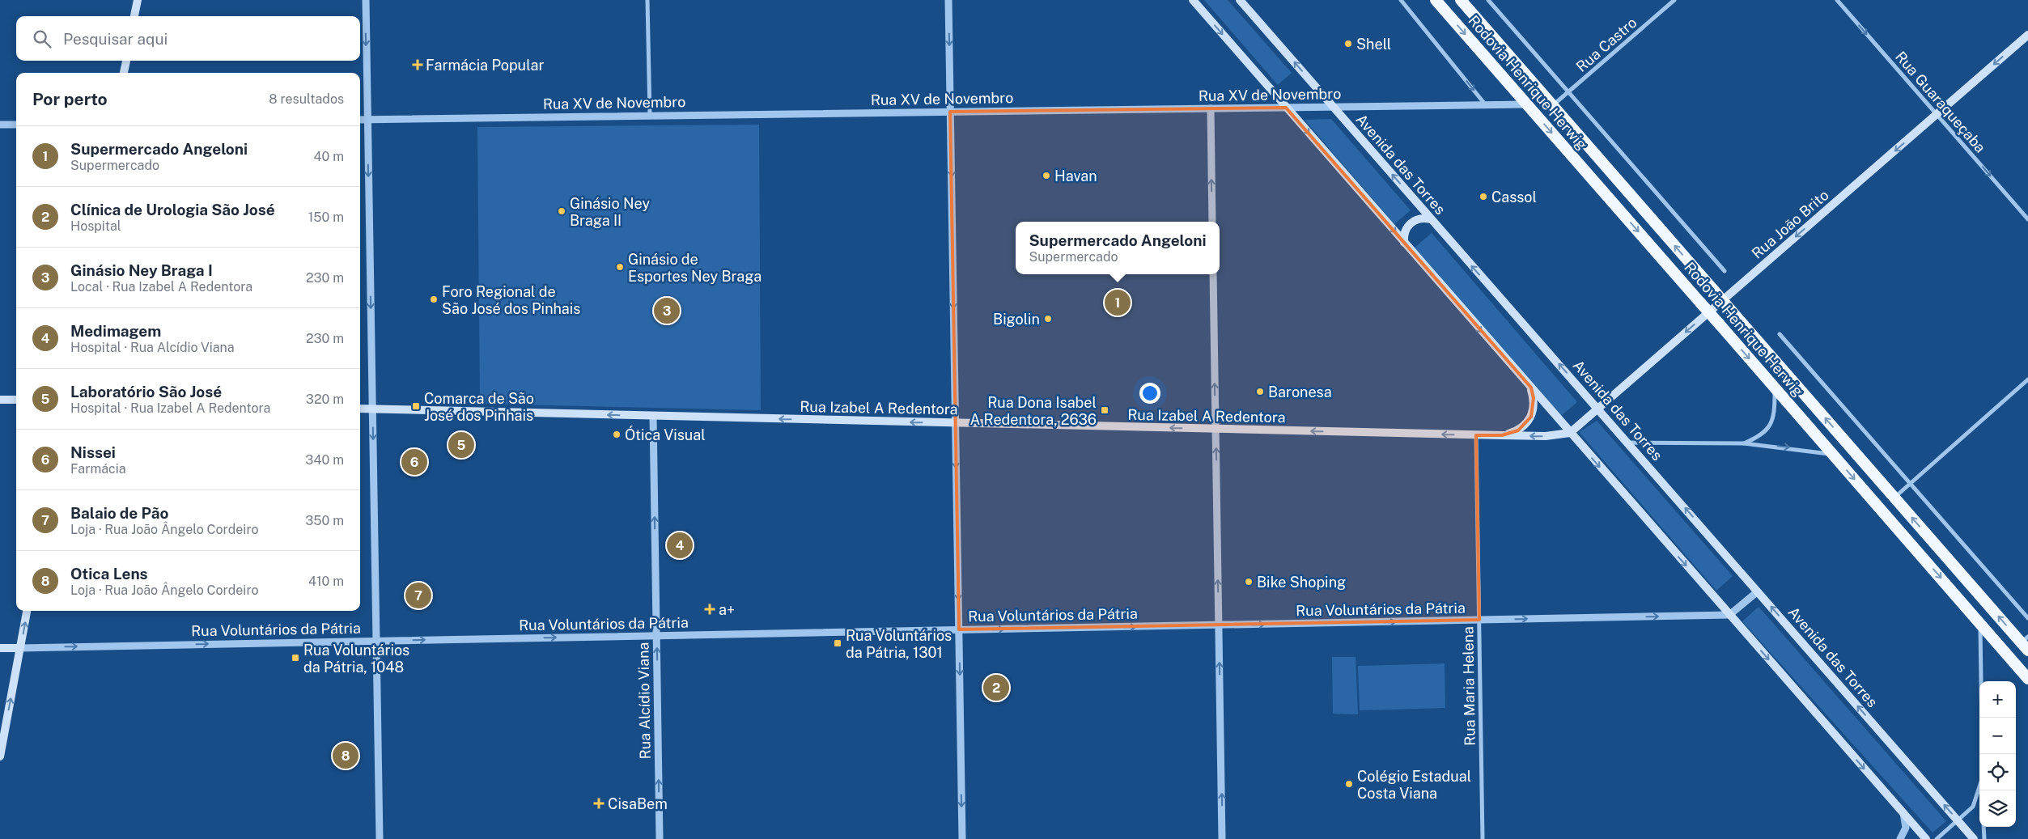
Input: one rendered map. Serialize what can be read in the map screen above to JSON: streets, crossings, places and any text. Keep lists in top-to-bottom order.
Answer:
{
  "streets": {
    "highway": ["Rodovia Henrique Herwig"],
    "main road": [
      "Avenida das Torres",
      "Rua João Brito",
      "Rua Izabel A Redentora",
      "Rua Voluntários da Pátria"
    ],
    "street": [
      "Rua Castro",
      "Rua XV de Novembro",
      "Rua Guaraqueçaba",
      "Rua Maria Helena",
      "Rua Alcídio Viana"
    ]
  },
  "crossings": [
    ["Rua Castro", "Rodovia Henrique Herwig"],
    ["Rodovia Henrique Herwig", "Rua XV de Novembro"],
    ["Rua XV de Novembro", "Avenida das Torres"],
    ["Rua Guaraqueçaba", "Rua João Brito"],
    ["Avenida das Torres", "Rua João Brito"],
    ["Rua João Brito", "Rua Izabel A Redentora"],
    ["Rua Izabel A Redentora", "Rua Maria Helena"],
    ["Rua Izabel A Redentora", "Rua Alcídio Viana"],
    ["Rua Voluntários da Pátria", "Rua Maria Helena"],
    ["Rua Voluntários da Pátria", "Rua Alcídio Viana"]
  ],
  "one_way": [
    "Rua Guaraqueçaba",
    "Rua João Brito",
    "Rua Izabel A Redentora",
    "Rua Voluntários da Pátria",
    "Rua Alcídio Viana"
  ],
  "places": {
    "other": [
      "Shell",
      "Havan",
      "Cassol",
      "Ginásio Ney Braga II",
      "Ginásio de Esportes Ney Braga",
      "Foro Regional de São José dos Pinhais",
      "Bigolin",
      "Baronesa",
      "Ótica Visual",
      "Bike Shoping",
      "Colégio Estadual Costa Viana"
    ],
    "health": ["Farmácia Popular", "a+", "CisaBem"],
    "transit": [
      "Comarca de São José dos Pinhais",
      "Rua Dona Isabel A Redentora, 2636",
      "Rua Voluntários da Pátria, 1301",
      "Rua Voluntários da Pátria, 1048"
    ]
  },
  "page": {
    "search": "Pesquisar aqui",
    "heading": ["Por perto", "8 resultados"],
    "list": [
      {
        "mark": "1",
        "name": "Supermercado Angeloni",
        "note": "Supermercado",
        "value": "40 m"
      },
      {
        "mark": "2",
        "name": "Clínica de Urologia São José",
        "note": "Hospital",
        "value": "150 m"
      },
      {
        "mark": "3",
        "name": "Ginásio Ney Braga I",
        "note": "Local · Rua Izabel A Redentora",
        "value": "230 m"
      },
      {
        "mark": "4",
        "name": "Medimagem",
        "note": "Hospital · Rua Alcídio Viana",
        "value": "230 m"
      },
      {
        "mark": "5",
        "name": "Laboratório São José",
        "note": "Hospital · Rua Izabel A Redentora",
        "value": "320 m"
      },
      {
        "mark": "6",
        "name": "Nissei",
        "note": "Farmácia",
        "value": "340 m"
      },
      {
        "mark": "7",
        "name": "Balaio de Pão",
        "note": "Loja · Rua João Ângelo Cordeiro",
        "value": "350 m"
      },
      {
        "mark": "8",
        "name": "Otica Lens",
        "note": "Loja · Rua João Ângelo Cordeiro",
        "value": "410 m"
      }
    ],
    "popup": ["Supermercado Angeloni", "Supermercado"],
    "pins": [
      "1",
      "3",
      "5",
      "6",
      "4",
      "7",
      "2",
      "8"
    ],
    "map_buttons": ["+", "−"]
  }
}
